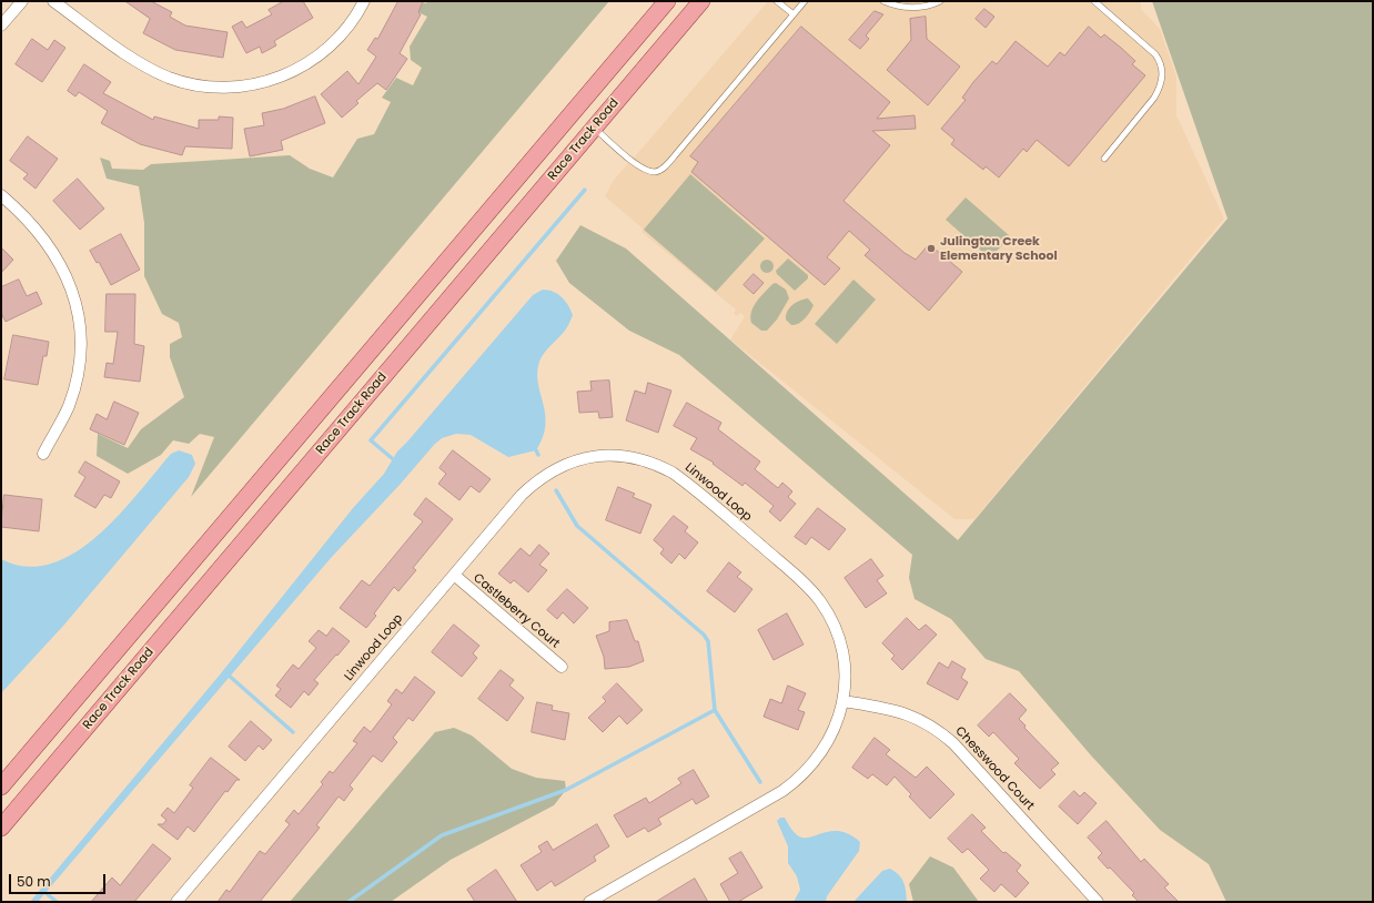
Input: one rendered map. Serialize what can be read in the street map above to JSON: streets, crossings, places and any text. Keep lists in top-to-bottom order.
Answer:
{
  "streets": {
    "main road": ["Race Track Road"],
    "street": ["Linwood Loop", "Castleberry Court", "Chesswood Court"]
  },
  "crossings": [
    ["Linwood Loop", "Castleberry Court"],
    ["Linwood Loop", "Chesswood Court"]
  ],
  "places": ["Julington Creek Elementary School"],
  "scale_bar": "50 m"
}
